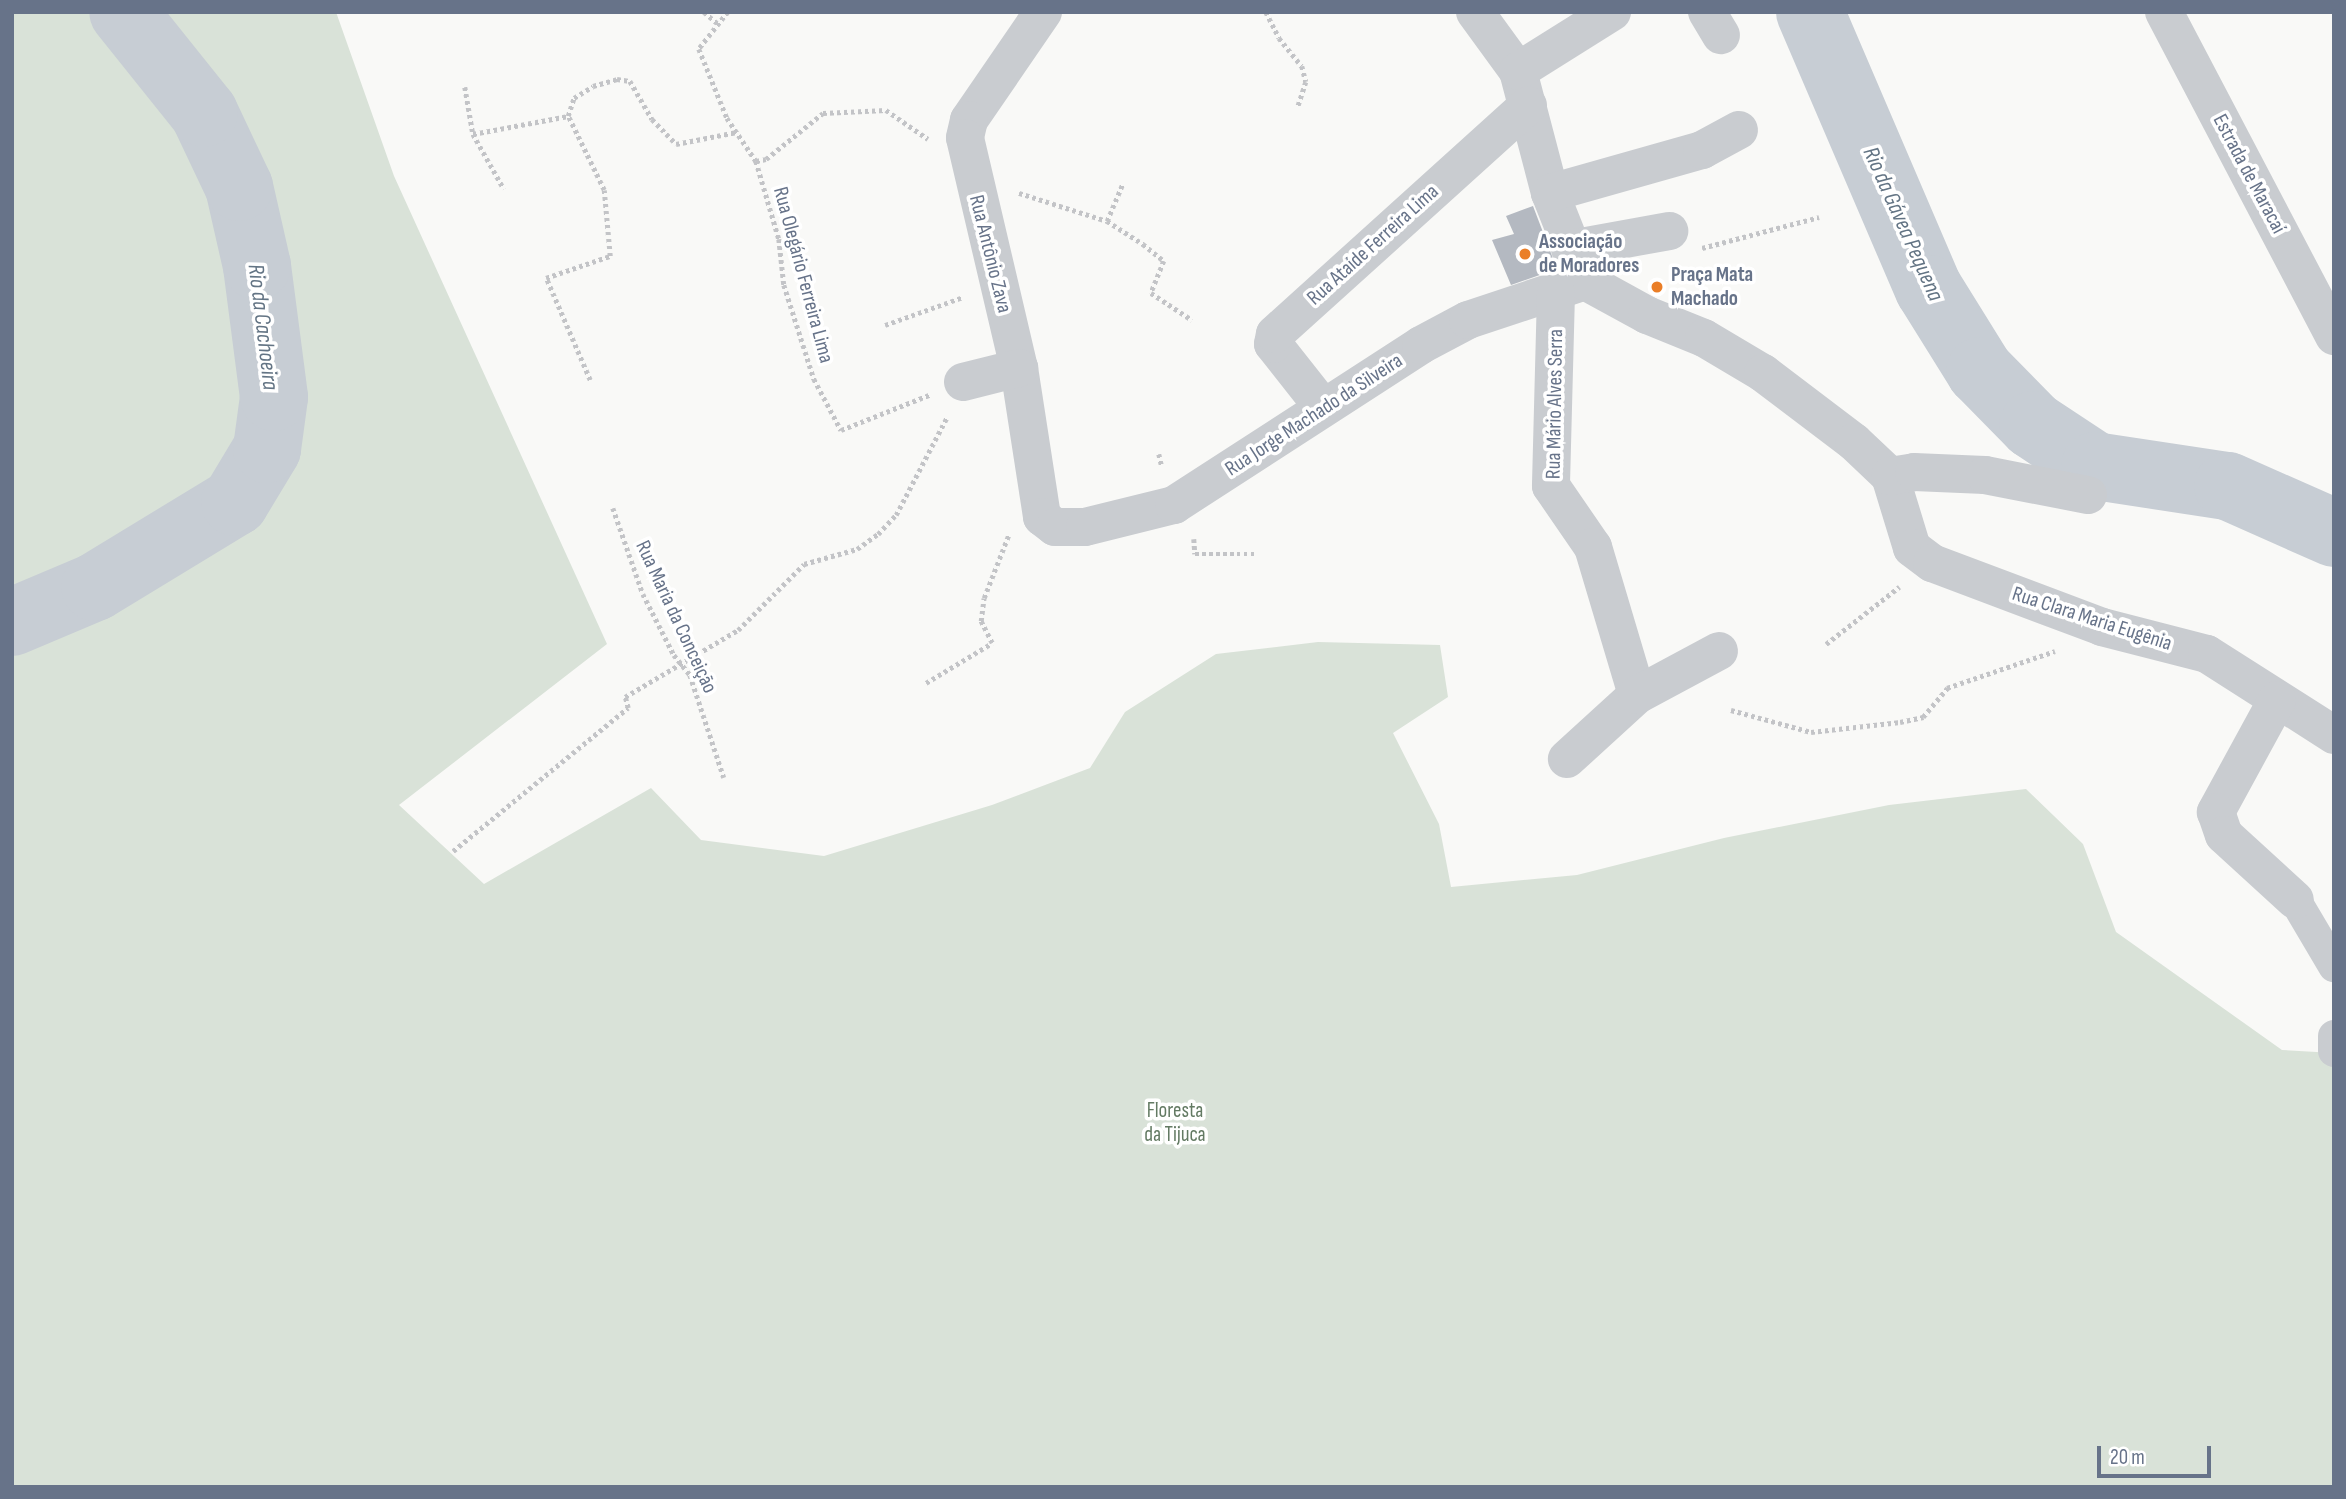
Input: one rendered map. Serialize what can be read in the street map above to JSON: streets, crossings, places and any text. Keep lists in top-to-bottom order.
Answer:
{
  "streets": {
    "street": [
      "Estrada de Maracaí",
      "Rua Ataíde Ferreira Lima",
      "Rua Antônio Zava",
      "Rua Mário Alves Serra",
      "Rua Jorge Machado da Silveira",
      "Rua Clara Maria Eugênia"
    ],
    "path": ["Rua Olegário Ferreira Lima", "Rua Maria da Conceição"]
  },
  "crossings": [
    ["Rua Ataíde Ferreira Lima", "Rua Jorge Machado da Silveira"],
    ["Rua Antônio Zava", "Rua Jorge Machado da Silveira"],
    ["Rua Mário Alves Serra", "Rua Jorge Machado da Silveira"]
  ],
  "water": ["Rio da Gávea Pequena", "Rio da Cachoeira"],
  "parks": ["Floresta da Tijuca"],
  "places": ["Associação de Moradores", "Praça Mata Machado"],
  "scale_bar": "20 m"
}
